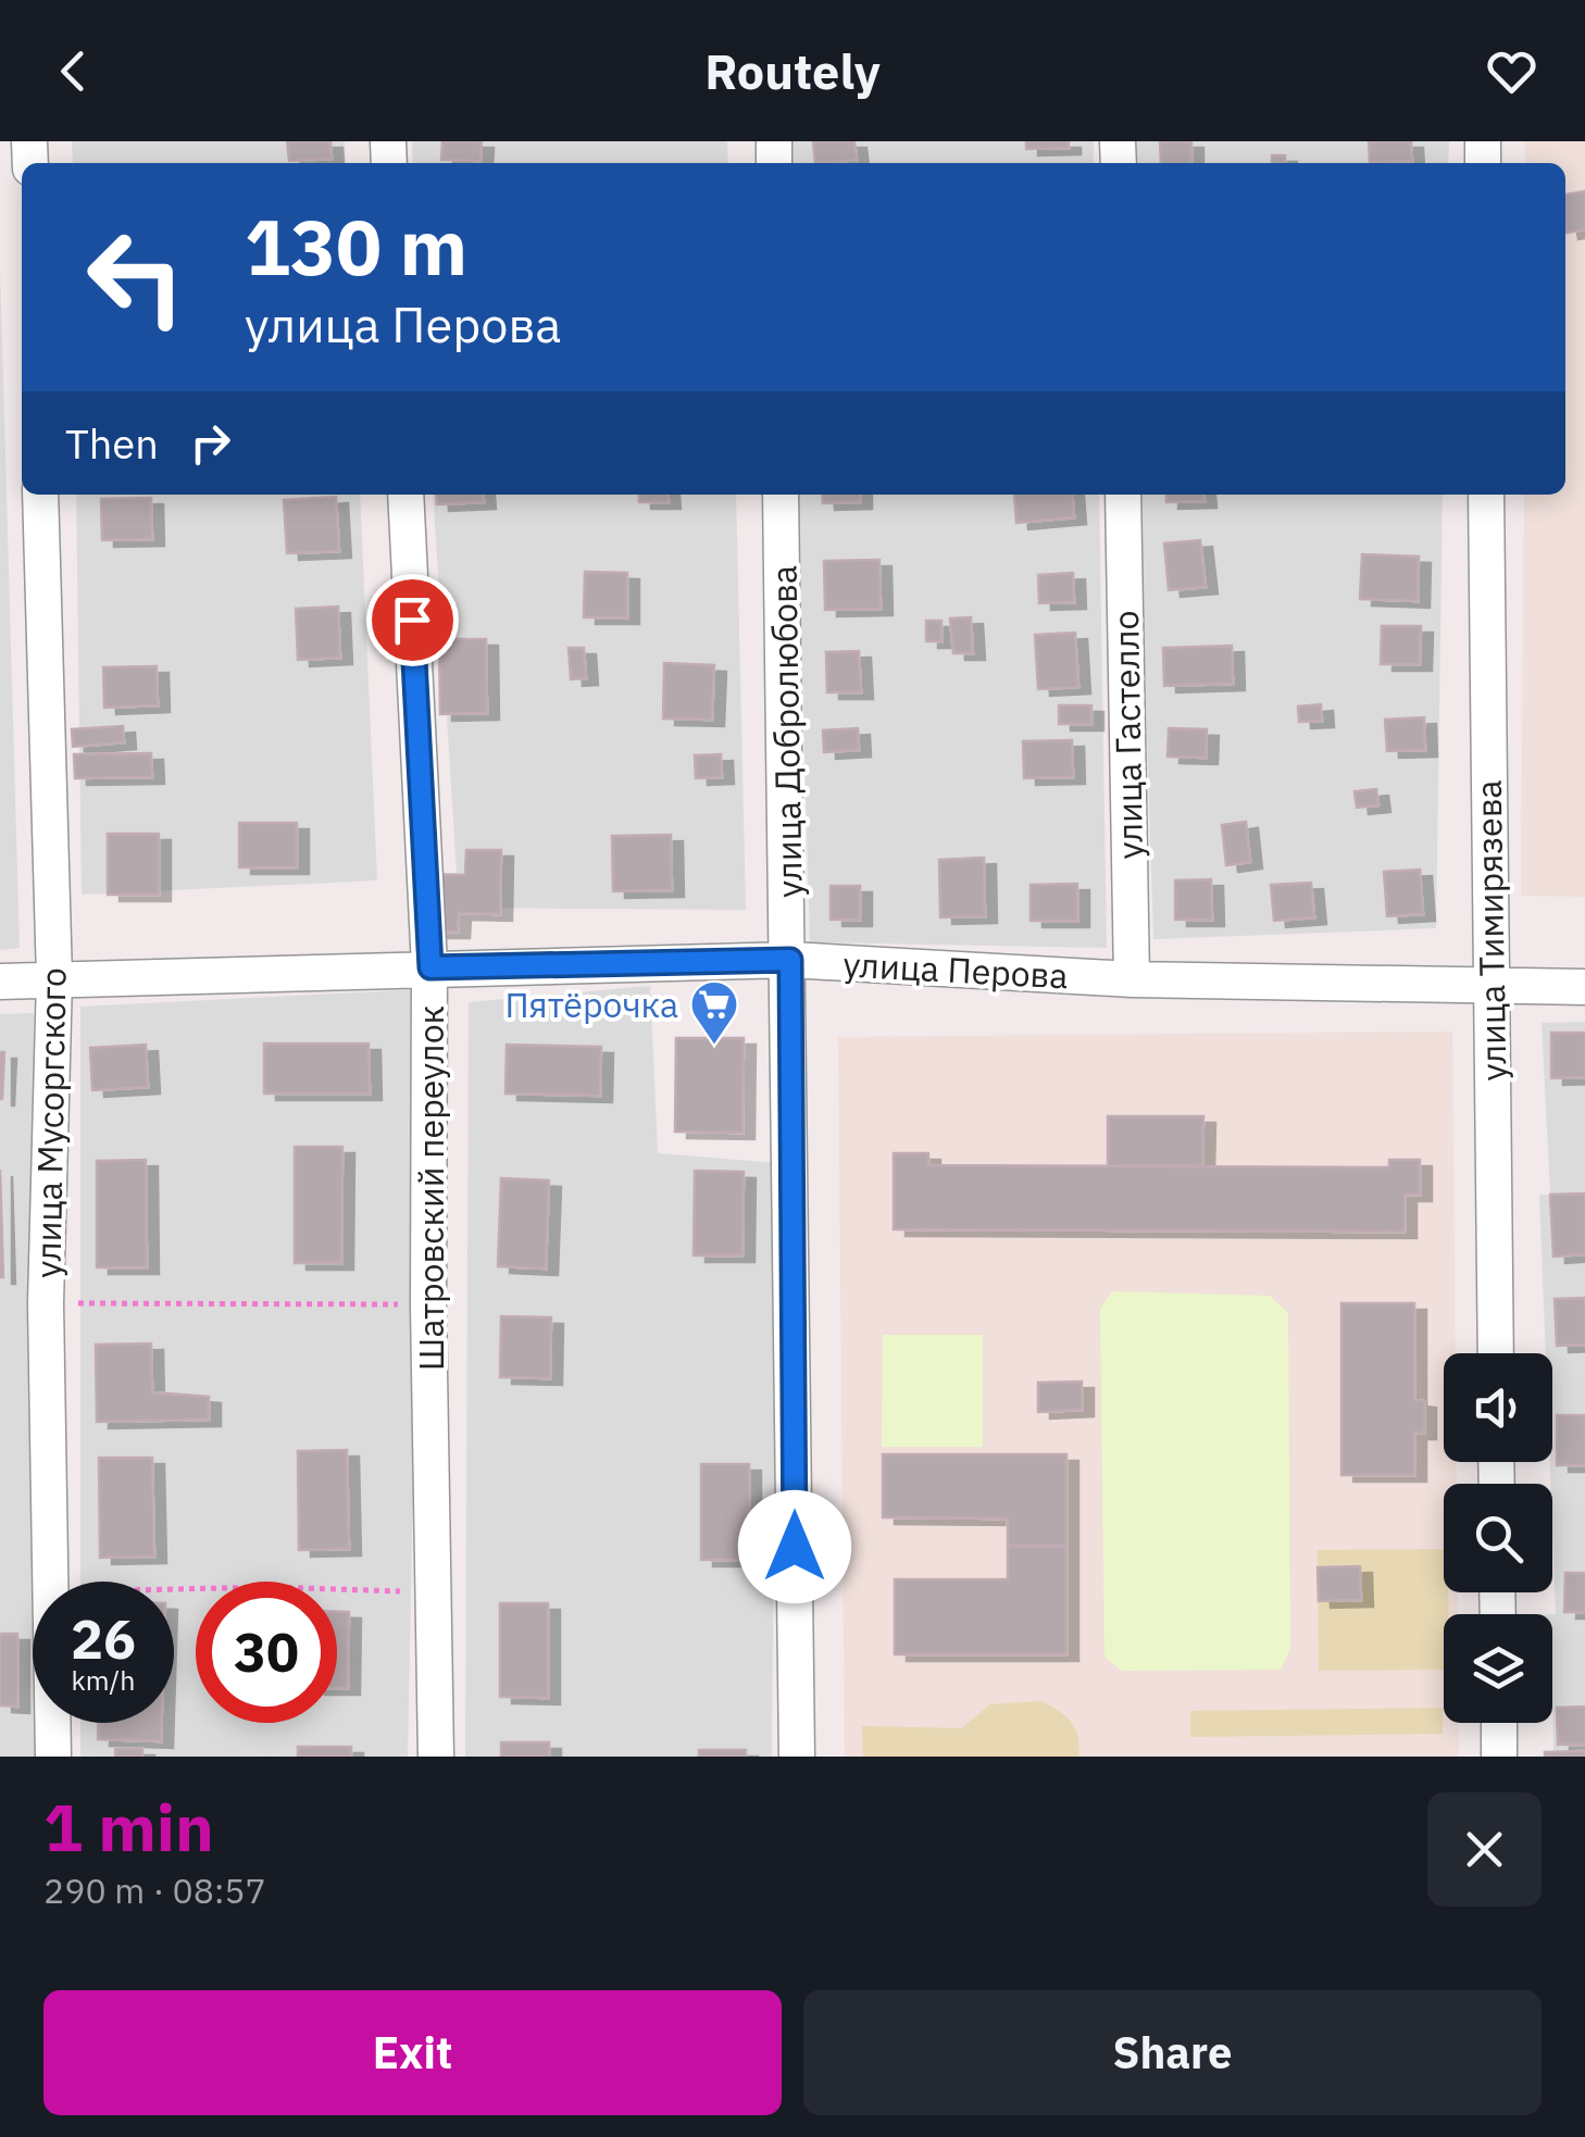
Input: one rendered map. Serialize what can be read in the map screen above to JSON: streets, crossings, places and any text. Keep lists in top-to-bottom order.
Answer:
{
  "streets": {
    "street": [
      "улица Добролюбова",
      "улица Гастелло",
      "улица Тимирязева",
      "улица Перова",
      "улица Мусоргского",
      "Шатровский переулок"
    ]
  },
  "crossings": [
    ["улица Добролюбова", "улица Перова"],
    ["улица Гастелло", "улица Перова"],
    ["улица Тимирязева", "улица Перова"],
    ["улица Перова", "улица Мусоргского"],
    ["улица Перова", "Шатровский переулок"]
  ],
  "places": {
    "supermarket": ["Пятёрочка"]
  },
  "page": {
    "header": "Routely",
    "turn": ["130 m", "улица Перова"],
    "then": "Then",
    "speed": "26 km/h",
    "limit": "30",
    "heading": ["1 min", "290 m · 08:57"],
    "buttons": ["Exit", "Share"]
  }
}
